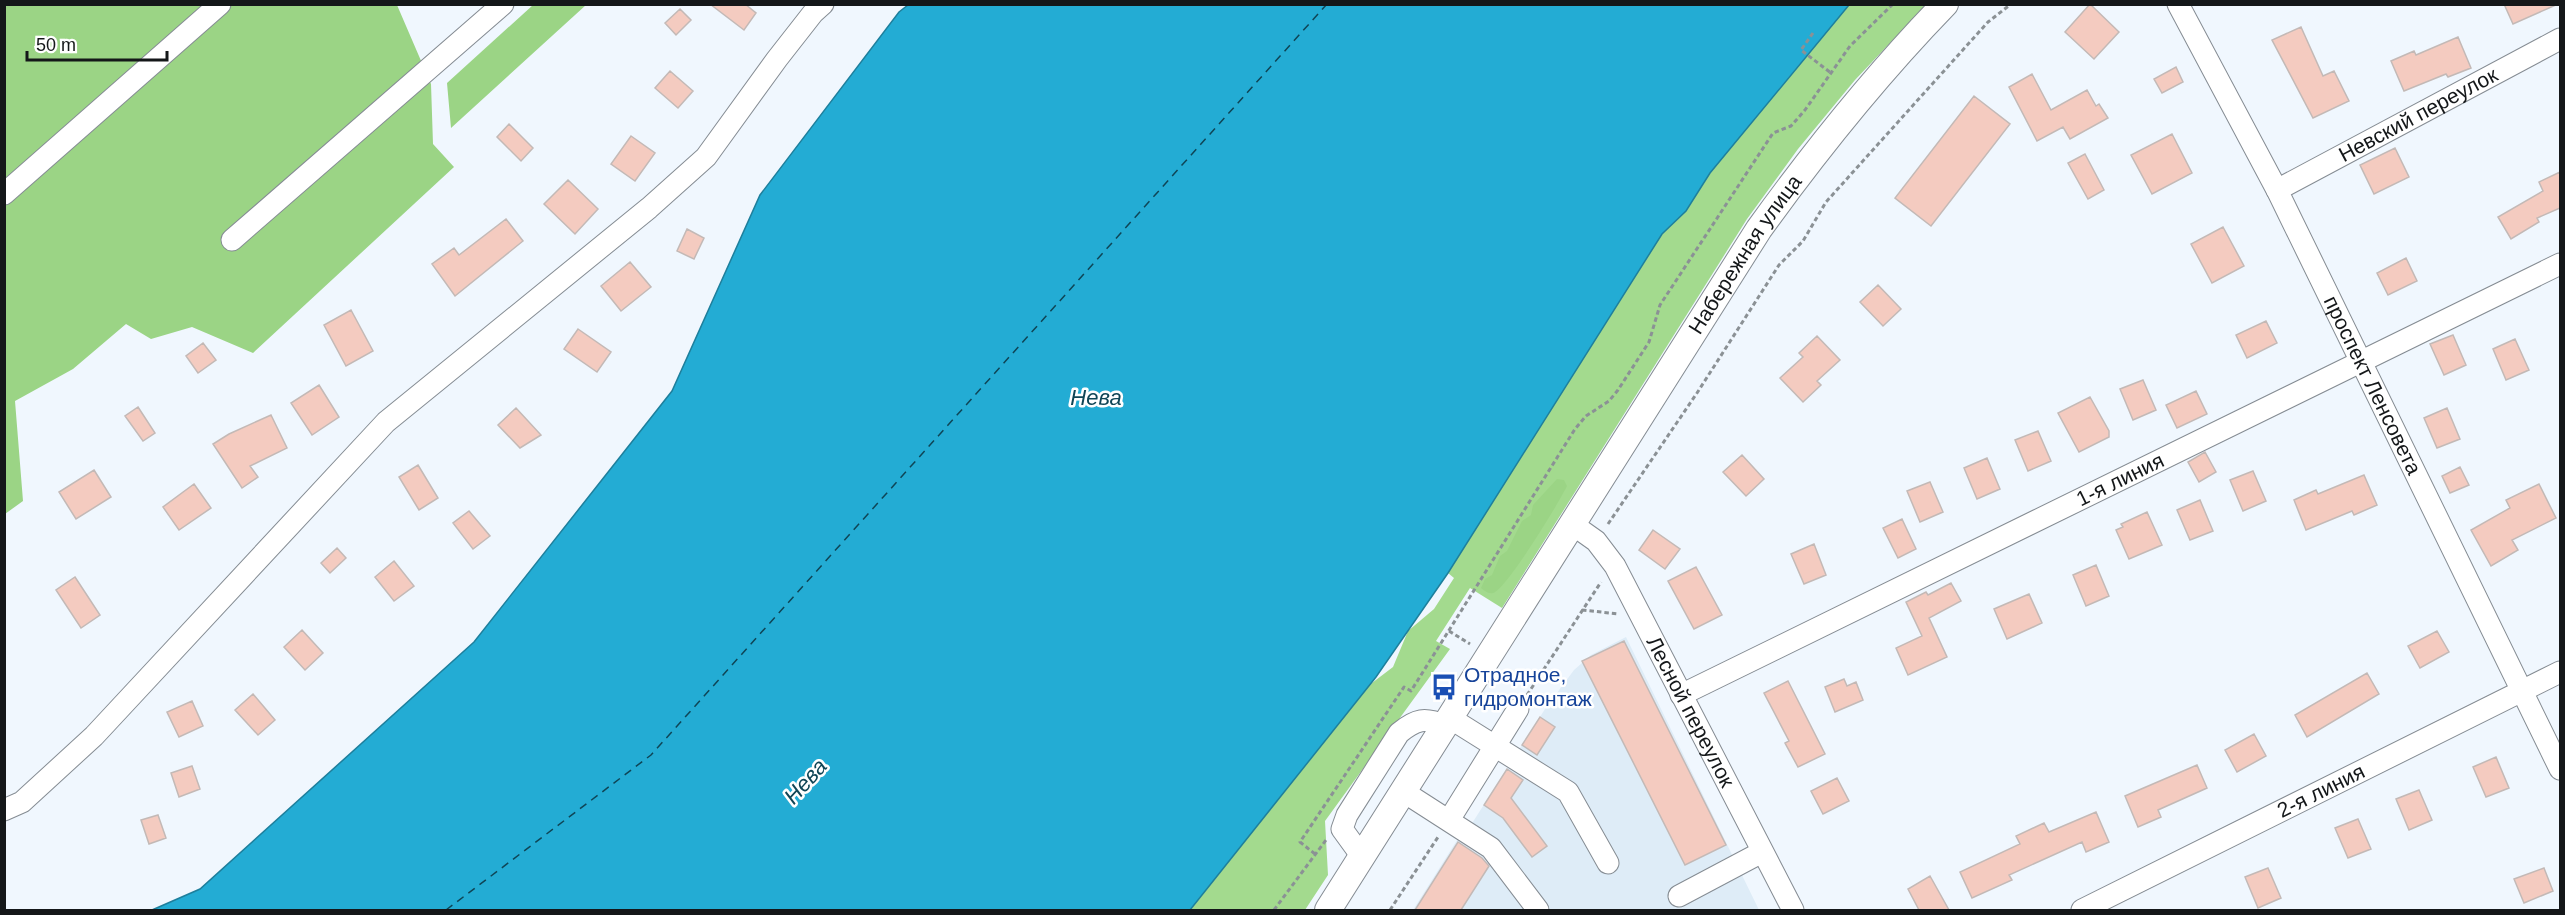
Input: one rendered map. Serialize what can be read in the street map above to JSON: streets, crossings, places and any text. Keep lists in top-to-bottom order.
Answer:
{
  "streets": {
    "main road": ["Набережная улица"],
    "street": [
      "Невский переулок",
      "проспект Ленсовета",
      "1-я линия",
      "Лесной переулок",
      "2-я линия"
    ]
  },
  "crossings": [
    ["Невский переулок", "проспект Ленсовета"],
    ["Набережная улица", "Лесной переулок"],
    ["проспект Ленсовета", "1-я линия"],
    ["проспект Ленсовета", "2-я линия"],
    ["1-я линия", "Лесной переулок"]
  ],
  "water": ["Нева"],
  "places": {
    "bus stop": ["Отрадное, гидромонтаж"]
  },
  "scale_bar": "50 m"
}
